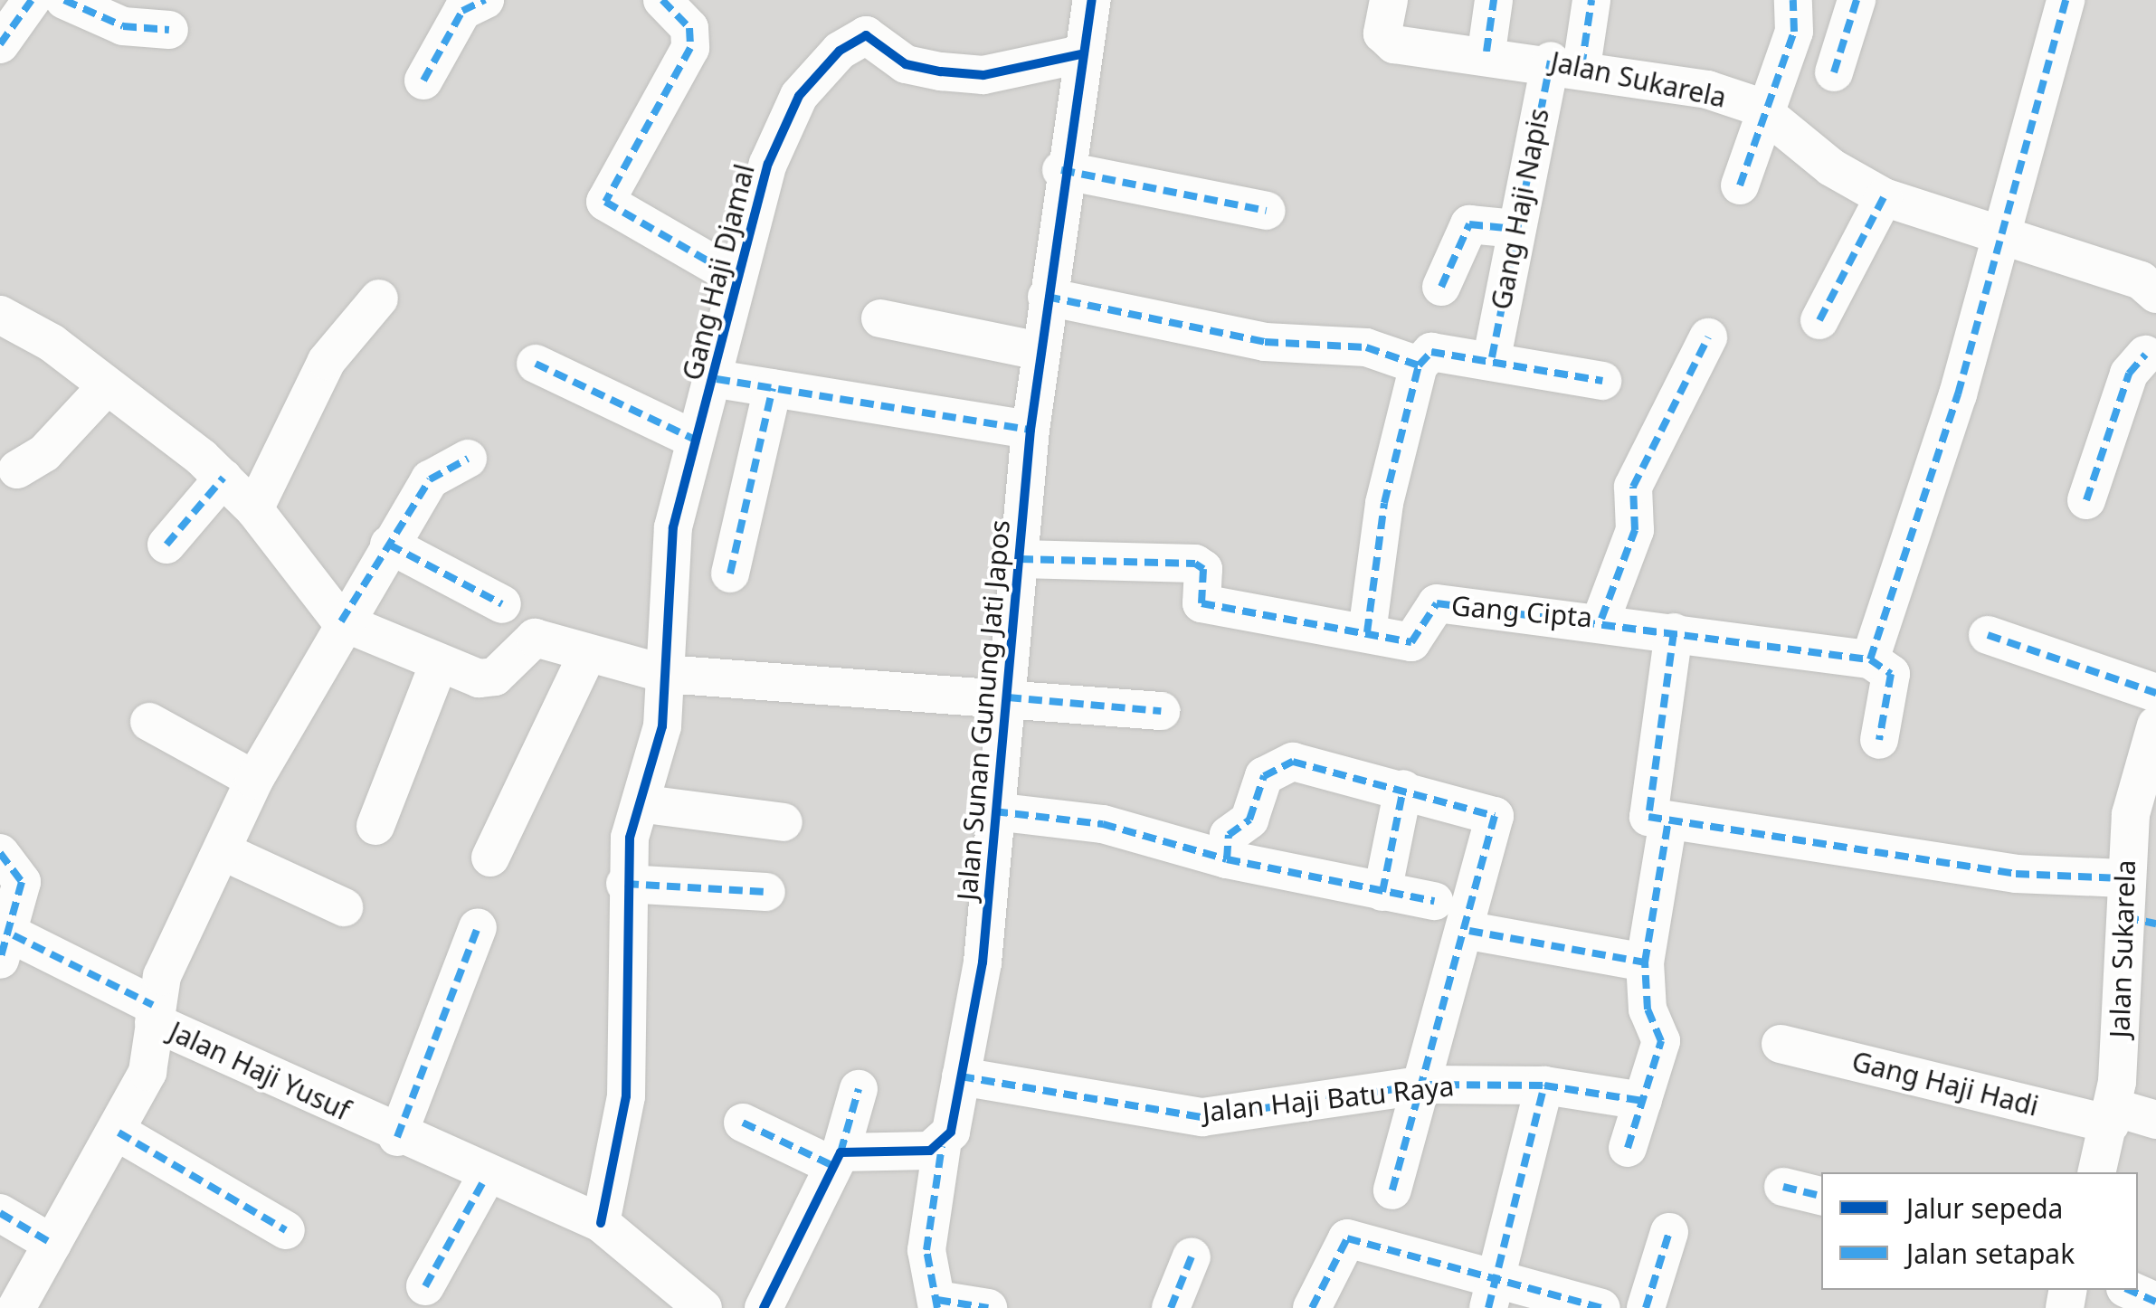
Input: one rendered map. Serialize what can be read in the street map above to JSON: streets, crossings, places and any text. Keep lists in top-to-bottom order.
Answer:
{
  "streets": {
    "street": [
      "Jalan Sukarela",
      "Gang Haji Napis",
      "Gang Haji Djamal",
      "Gang Cipta",
      "Jalan Sunan Gunung Jati Japos",
      "Jalan Haji Yusuf",
      "Gang Haji Hadi",
      "Jalan Haji Batu Raya"
    ]
  },
  "crossings": [
    ["Jalan Sukarela", "Gang Haji Napis"],
    ["Jalan Sukarela", "Gang Haji Hadi"],
    ["Gang Haji Djamal", "Jalan Sunan Gunung Jati Japos"],
    ["Gang Haji Djamal", "Jalan Haji Yusuf"],
    ["Gang Cipta", "Jalan Sunan Gunung Jati Japos"],
    ["Jalan Sunan Gunung Jati Japos", "Jalan Haji Batu Raya"]
  ],
  "legend": ["Jalur sepeda", "Jalan setapak"]
}
